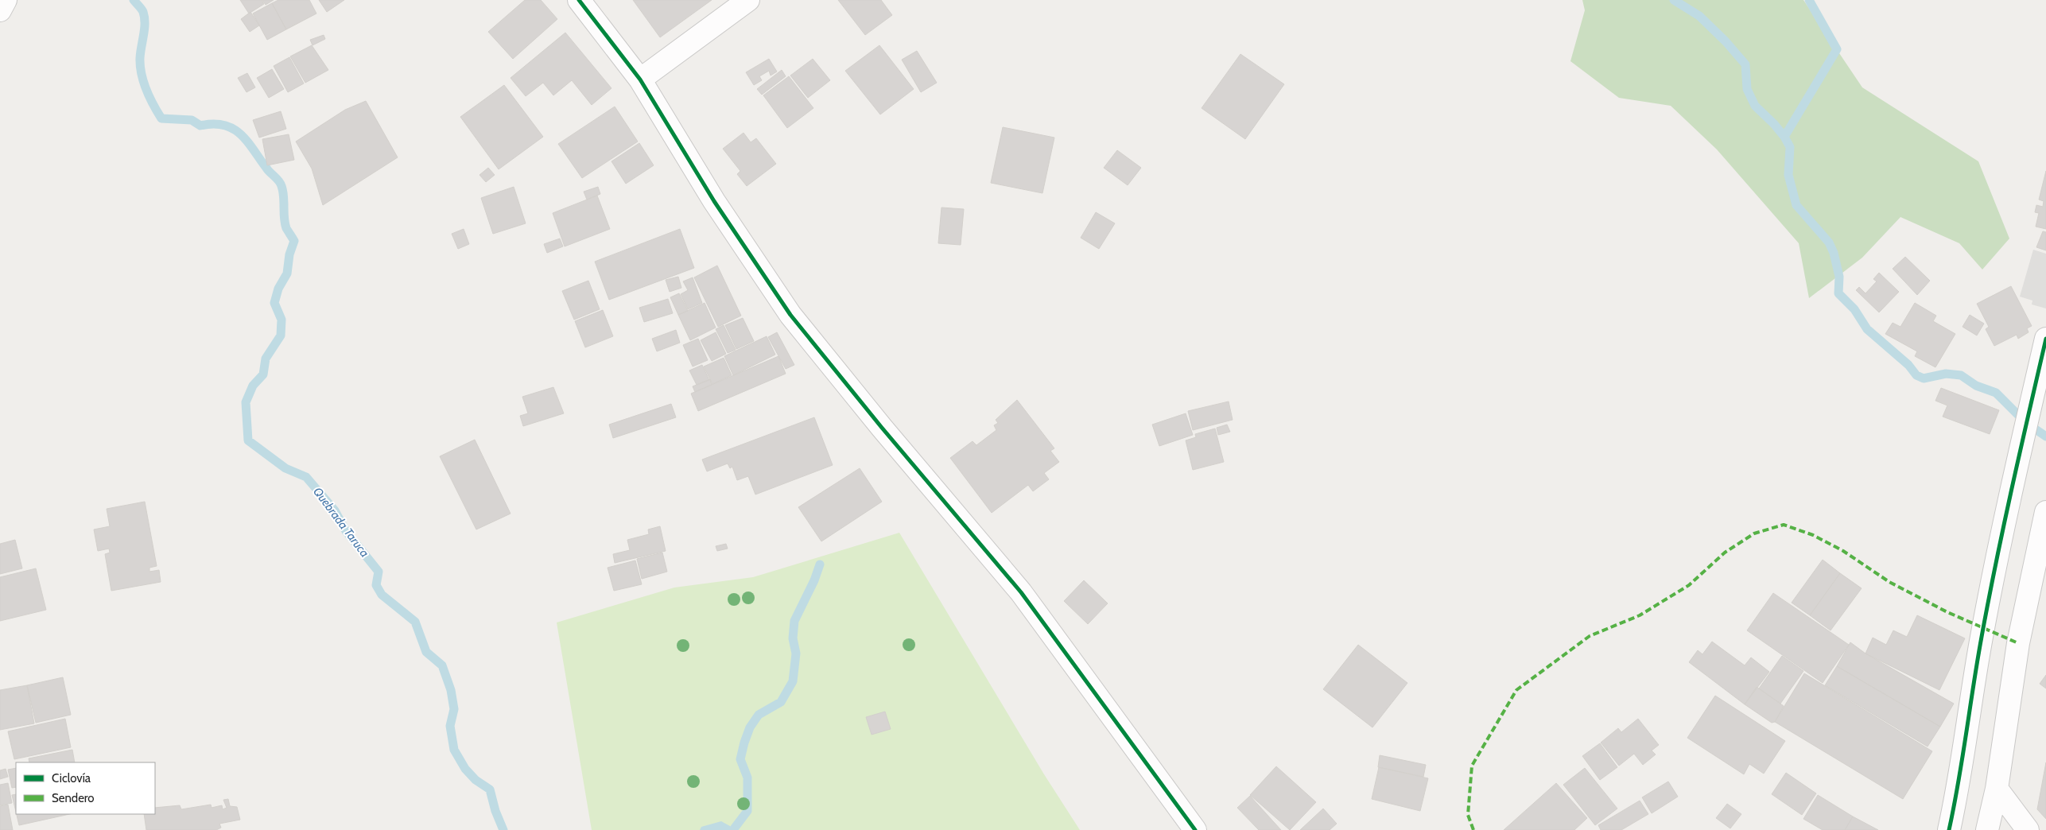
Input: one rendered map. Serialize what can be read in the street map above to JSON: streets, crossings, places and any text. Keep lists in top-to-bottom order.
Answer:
{
  "water": ["Quebrada Taruca"],
  "legend": ["Ciclovía", "Sendero"]
}
